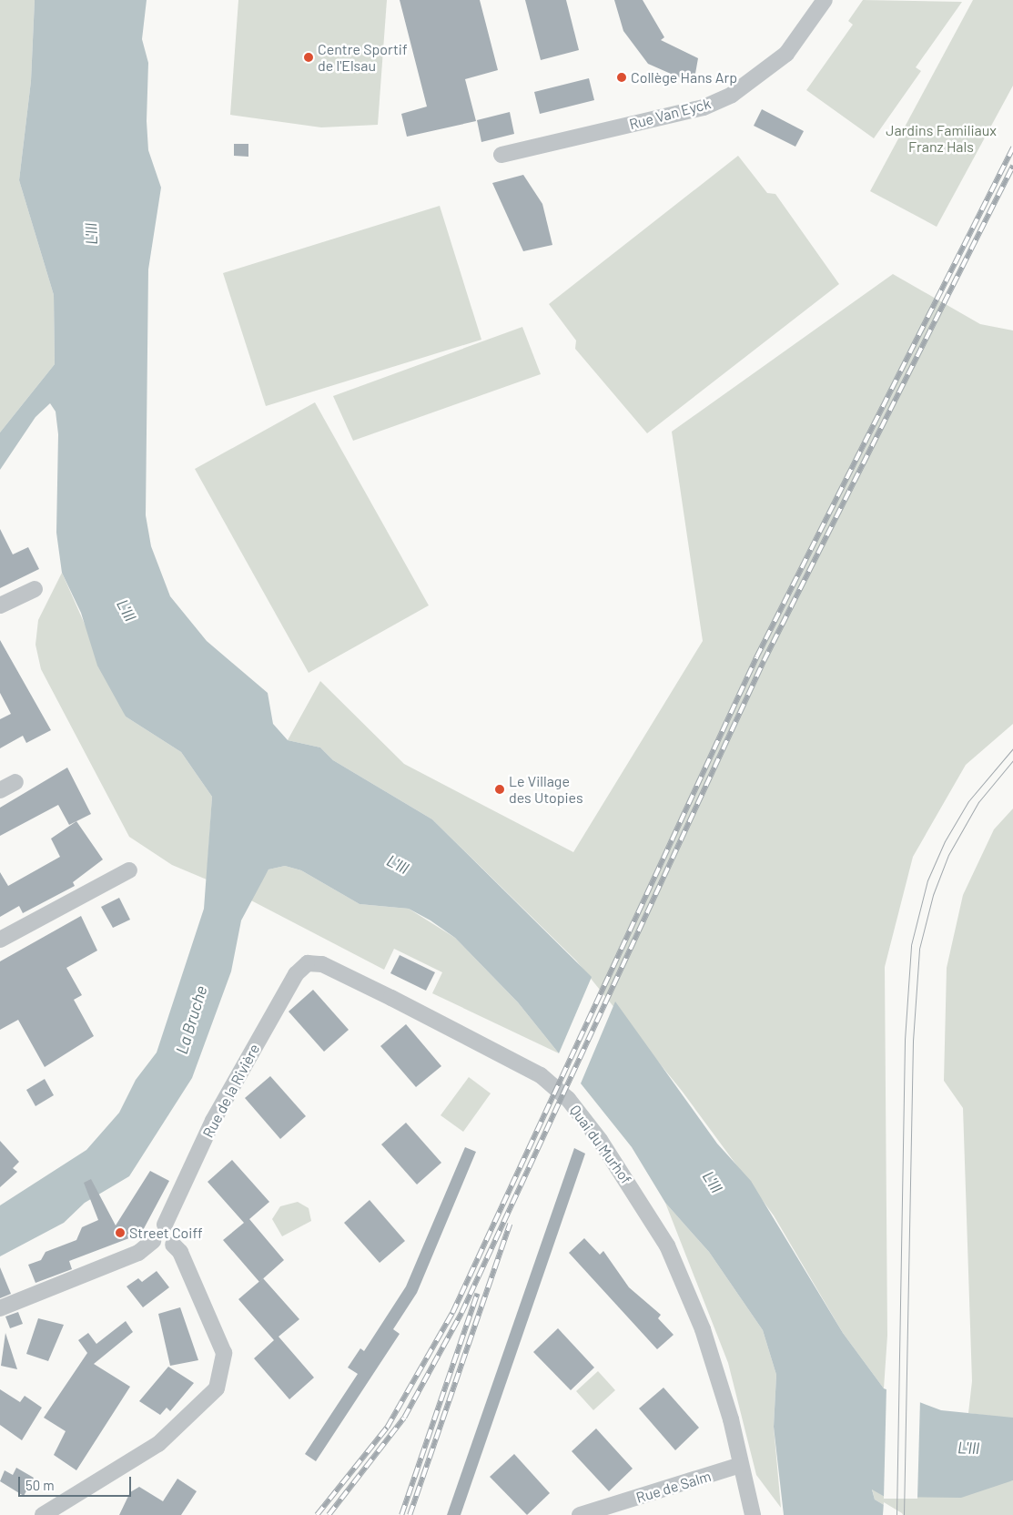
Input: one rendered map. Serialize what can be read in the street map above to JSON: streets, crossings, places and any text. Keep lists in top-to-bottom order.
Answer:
{
  "streets": {
    "street": [
      "Rue Van Eyck",
      "Rue de la Rivière",
      "Quai du Murhof",
      "Rue de Salm"
    ]
  },
  "crossings": [
    ["Rue de la Rivière", "Quai du Murhof"],
    ["Quai du Murhof", "Rue de Salm"]
  ],
  "water": ["L'Ill", "La Bruche"],
  "parks": ["Jardins Familiaux Franz Hals"],
  "places": [
    "Centre Sportif de l'Elsau",
    "Collège Hans Arp",
    "Le Village des Utopies",
    "Street Coiff"
  ],
  "scale_bar": "50 m"
}
